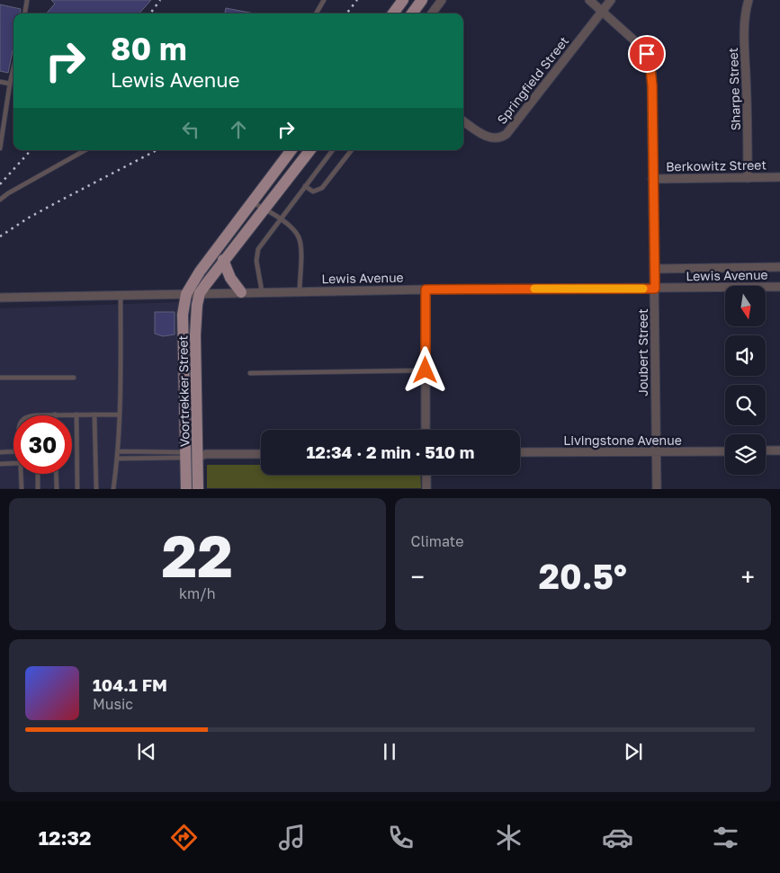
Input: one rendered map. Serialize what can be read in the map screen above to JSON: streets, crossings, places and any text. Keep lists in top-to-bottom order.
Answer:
{
  "streets": {
    "main road": ["Voortrekker Street"],
    "street": [
      "Springfield Street",
      "Sharpe Street",
      "Berkowitz Street",
      "Lewis Avenue",
      "Joubert Street",
      "Livingstone Avenue"
    ]
  },
  "crossings": [
    ["Springfield Street", "Joubert Street"],
    ["Sharpe Street", "Berkowitz Street"],
    ["Berkowitz Street", "Joubert Street"],
    ["Lewis Avenue", "Joubert Street"],
    ["Lewis Avenue", "Voortrekker Street"],
    ["Joubert Street", "Livingstone Avenue"]
  ],
  "north": "bottom",
  "page": {
    "turn": ["80 m", "Lewis Avenue"],
    "limit": "30",
    "trip": "12:34 · 2 min · 510 m",
    "tile": [
      ["22", "km/h"],
      "Climate"
    ],
    "heat": ["−", "20.5°", "+"],
    "song": ["104.1 FM", "Music"],
    "tabs": "12:32"
  }
}
